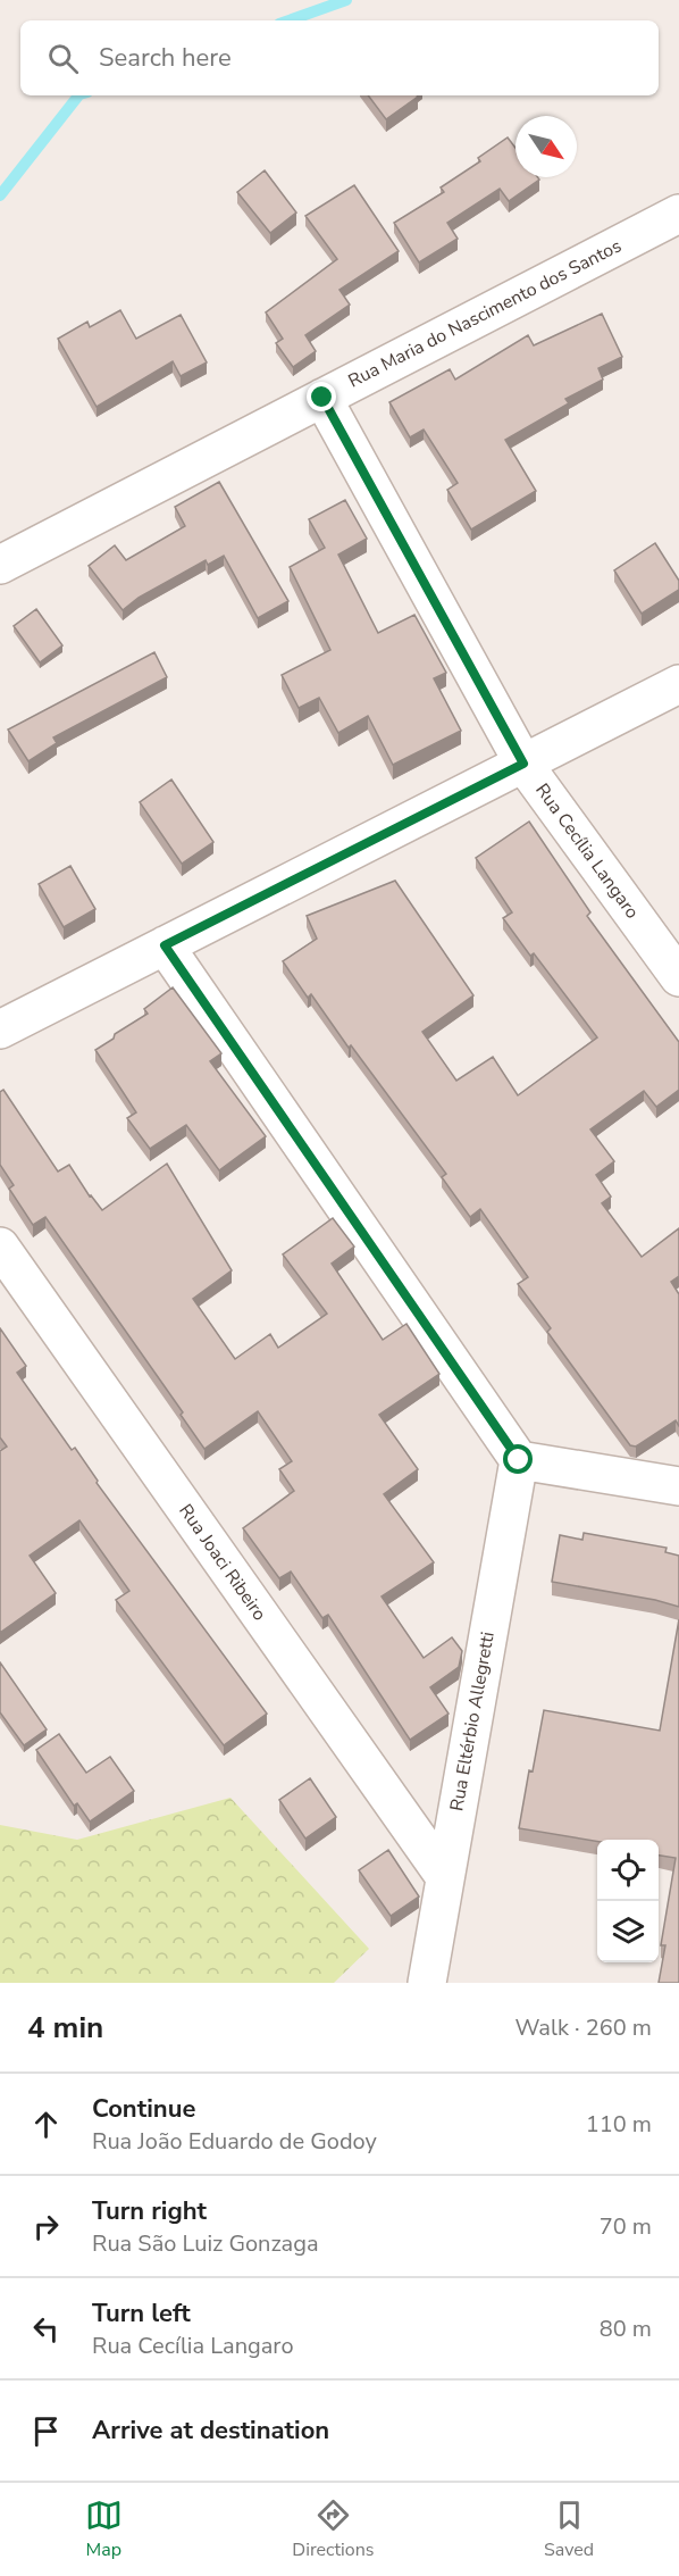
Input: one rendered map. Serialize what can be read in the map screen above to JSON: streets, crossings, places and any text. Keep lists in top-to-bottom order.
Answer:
{
  "streets": {
    "street": [
      "Rua Maria do Nascimento dos Santos",
      "Rua Cecília Langaro",
      "Rua Joaci Ribeiro",
      "Rua Eltérbio Allegretti"
    ]
  },
  "crossings": [
    ["Rua Maria do Nascimento dos Santos", "Rua Cecília Langaro"],
    ["Rua Joaci Ribeiro", "Rua Eltérbio Allegretti"]
  ],
  "north": "bottom right",
  "page": {
    "search": "Search here",
    "heading": ["4 min", "Walk · 260 m"],
    "list": [
      ["Continue", "Rua João Eduardo de Godoy", "110 m"],
      ["Turn right", "Rua São Luiz Gonzaga", "70 m"],
      ["Turn left", "Rua Cecília Langaro", "80 m"],
      "Arrive at destination"
    ],
    "nav": ["Map", "Directions", "Saved"]
  }
}
